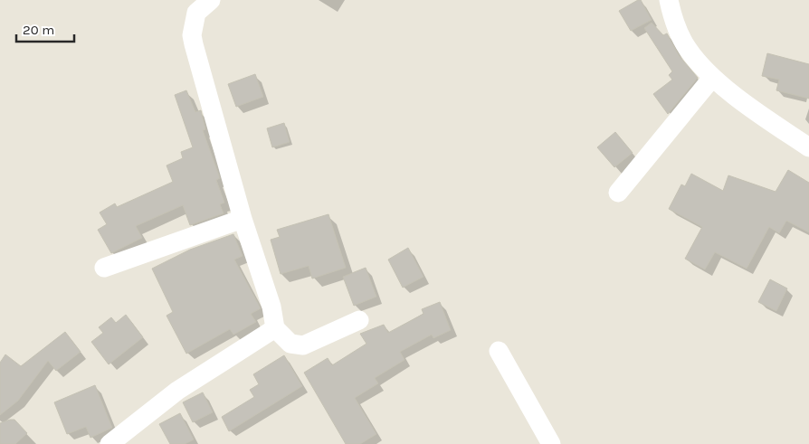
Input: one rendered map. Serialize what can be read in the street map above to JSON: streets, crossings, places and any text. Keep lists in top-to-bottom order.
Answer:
{
  "scale_bar": "20 m"
}
